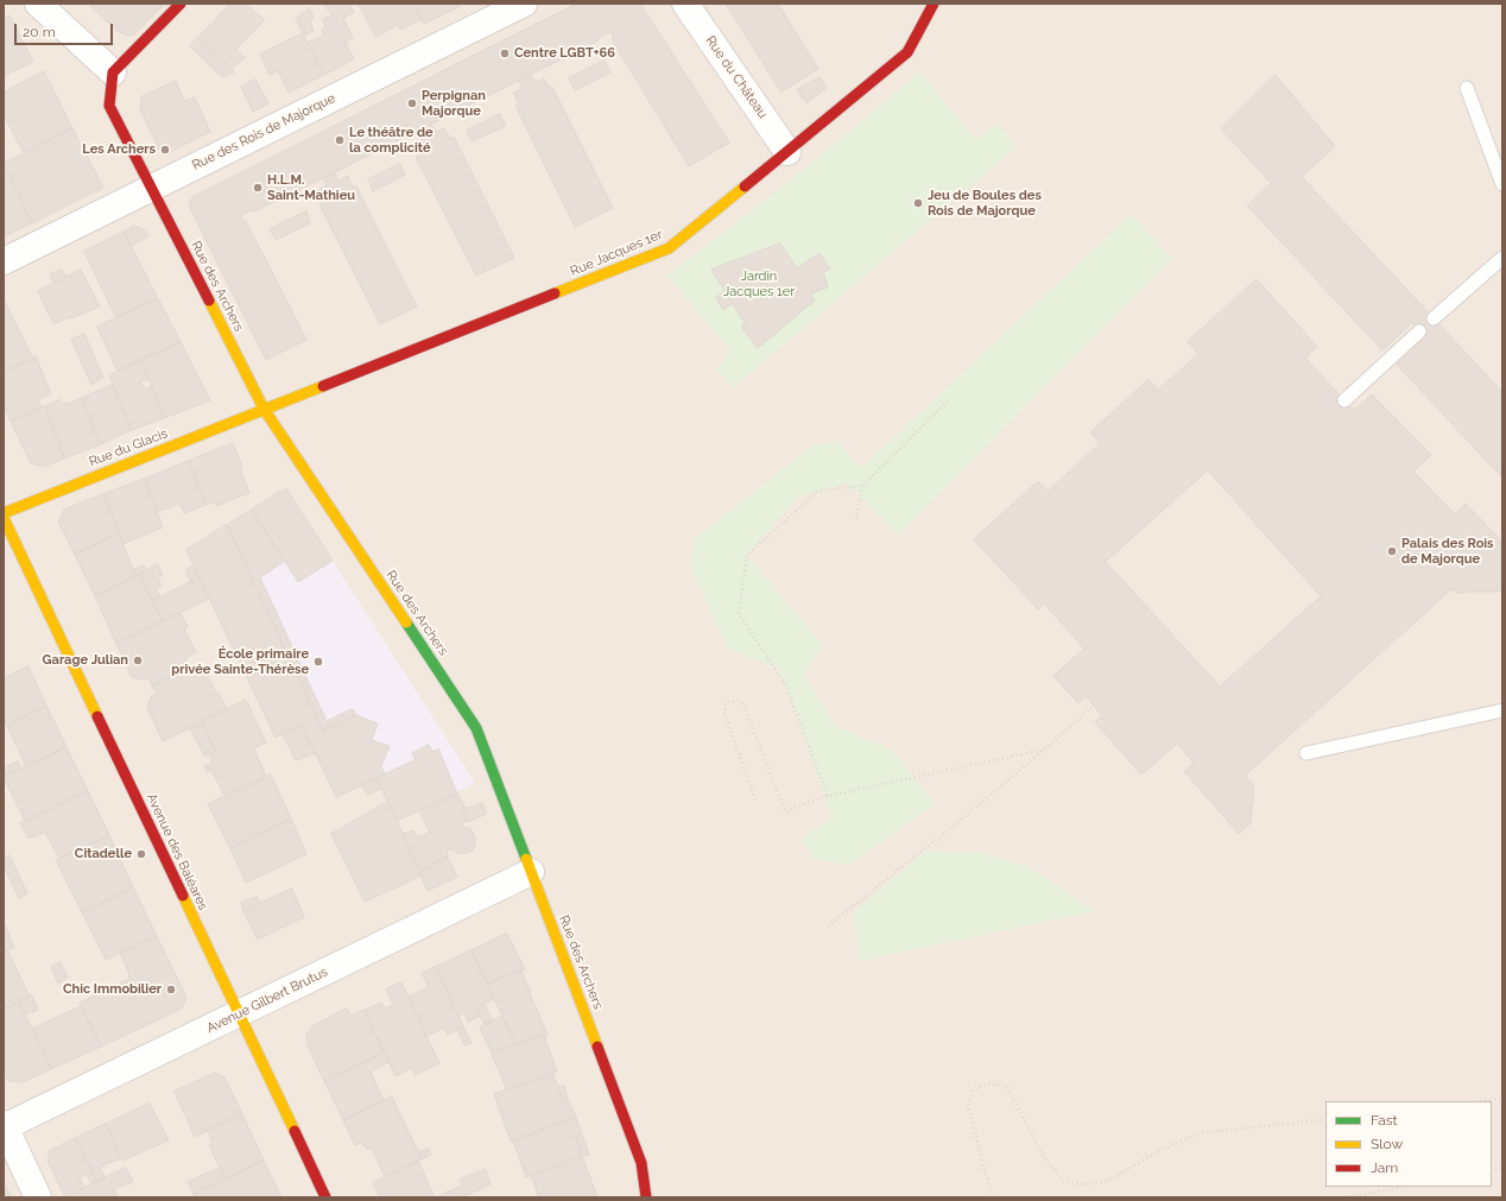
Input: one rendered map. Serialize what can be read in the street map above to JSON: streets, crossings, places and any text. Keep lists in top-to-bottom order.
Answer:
{
  "streets": {
    "street": [
      "Rue du Château",
      "Rue des Rois de Majorque",
      "Rue Jacques 1er",
      "Rue des Archers",
      "Rue du Glacis",
      "Avenue des Baléares",
      "Avenue Gilbert Brutus"
    ]
  },
  "crossings": [
    ["Rue du Château", "Rue Jacques 1er"],
    ["Rue des Rois de Majorque", "Rue des Archers"],
    ["Rue Jacques 1er", "Rue des Archers"],
    ["Rue Jacques 1er", "Rue du Glacis"],
    ["Rue des Archers", "Rue du Glacis"],
    ["Rue des Archers", "Avenue Gilbert Brutus"],
    ["Avenue des Baléares", "Avenue Gilbert Brutus"]
  ],
  "parks": ["Jardin Jacques 1er"],
  "places": [
    "Centre LGBT+66",
    "Perpignan Majorque",
    "Le théâtre de la complicité",
    "Les Archers",
    "H.L.M. Saint-Mathieu",
    "Jeu de Boules des Rois de Majorque",
    "Palais des Rois de Majorque",
    "Garage Julian",
    "École primaire privée Sainte-Thérèse",
    "Citadelle",
    "Chic Immobilier"
  ],
  "legend": ["Fast", "Slow", "Jam"],
  "scale_bar": "20 m"
}
